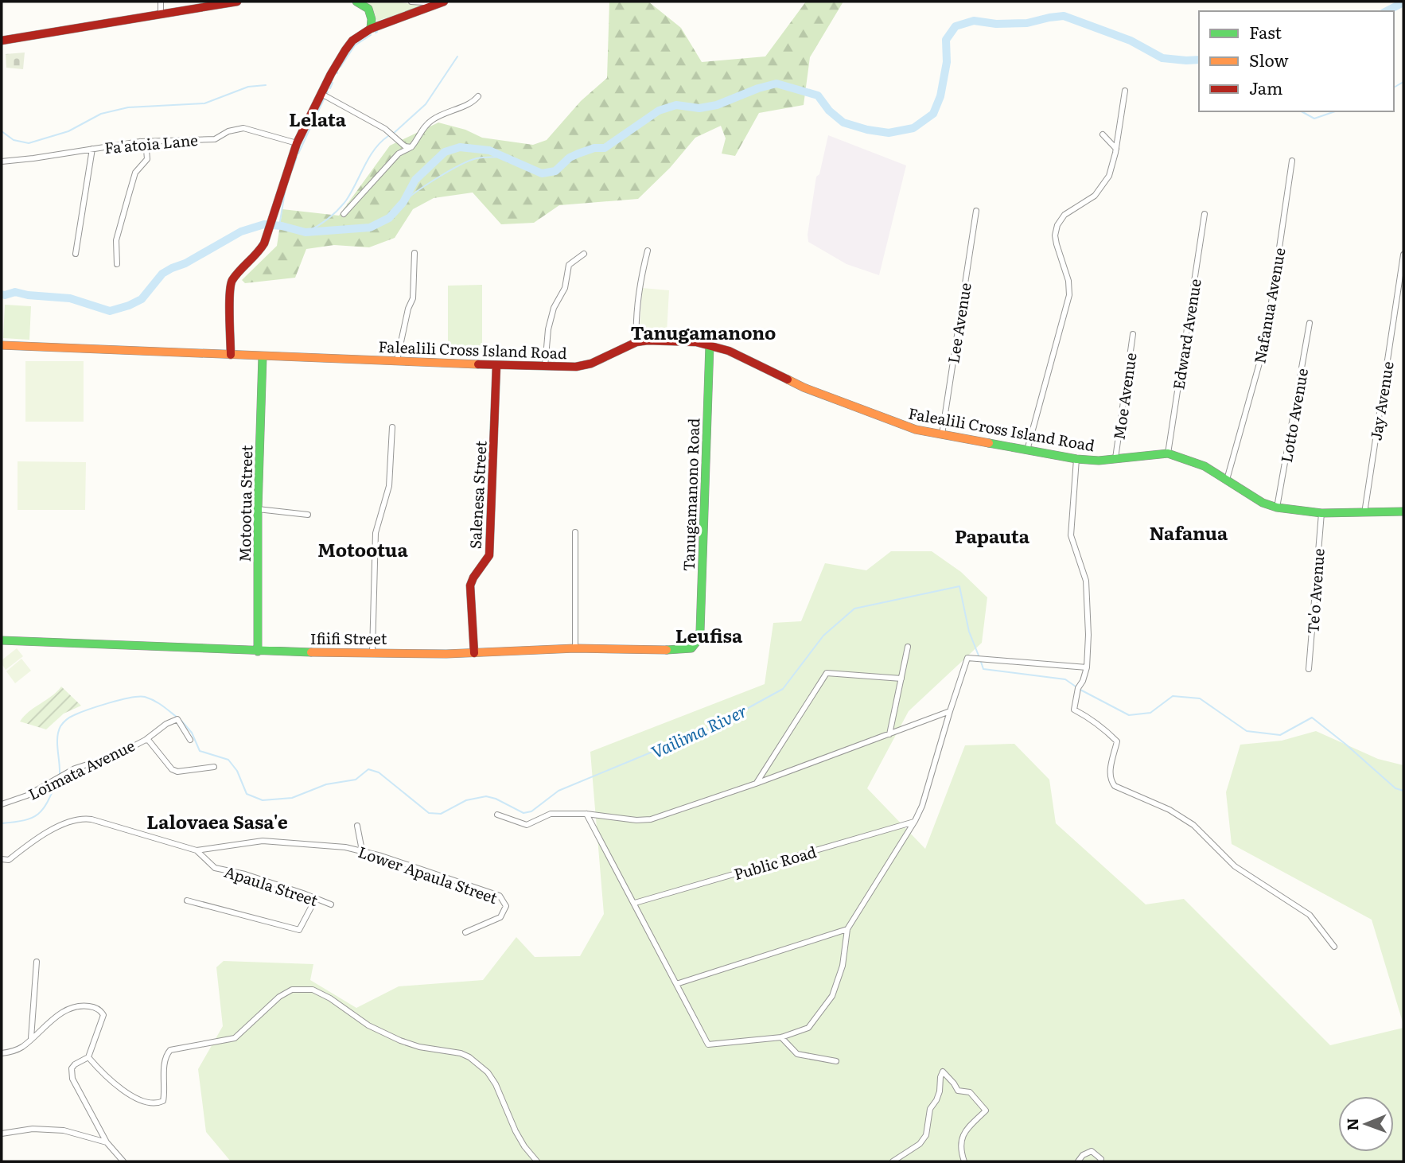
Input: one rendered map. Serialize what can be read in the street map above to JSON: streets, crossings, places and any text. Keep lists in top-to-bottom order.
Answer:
{
  "streets": {
    "main road": [
      "Falealili Cross Island Road",
      "Salenesa Street",
      "Tanugamanono Road",
      "Motootua Street",
      "Ifiifi Street"
    ],
    "street": [
      "Fa'atoia Lane",
      "Nafanua Avenue",
      "Lee Avenue",
      "Edward Avenue",
      "Moe Avenue",
      "Jay Avenue",
      "Lotto Avenue",
      "Te'o Avenue",
      "Loimata Avenue",
      "Public Road",
      "Lower Apaula Street",
      "Apaula Street"
    ]
  },
  "crossings": [
    ["Nafanua Avenue", "Falealili Cross Island Road"],
    ["Lee Avenue", "Falealili Cross Island Road"],
    ["Edward Avenue", "Falealili Cross Island Road"],
    ["Falealili Cross Island Road", "Moe Avenue"],
    ["Falealili Cross Island Road", "Jay Avenue"],
    ["Falealili Cross Island Road", "Lotto Avenue"],
    ["Falealili Cross Island Road", "Salenesa Street"],
    ["Falealili Cross Island Road", "Tanugamanono Road"],
    ["Falealili Cross Island Road", "Motootua Street"],
    ["Falealili Cross Island Road", "Te'o Avenue"],
    ["Salenesa Street", "Ifiifi Street"],
    ["Tanugamanono Road", "Ifiifi Street"],
    ["Motootua Street", "Ifiifi Street"],
    ["Lower Apaula Street", "Apaula Street"]
  ],
  "districts": [
    "Lelata",
    "Tanugamanono",
    "Nafanua",
    "Papauta",
    "Motootua",
    "Leufisa",
    "Lalovaea Sasa'e"
  ],
  "water": ["Vailima River"],
  "legend": ["Fast", "Slow", "Jam"],
  "north": "left"
}
